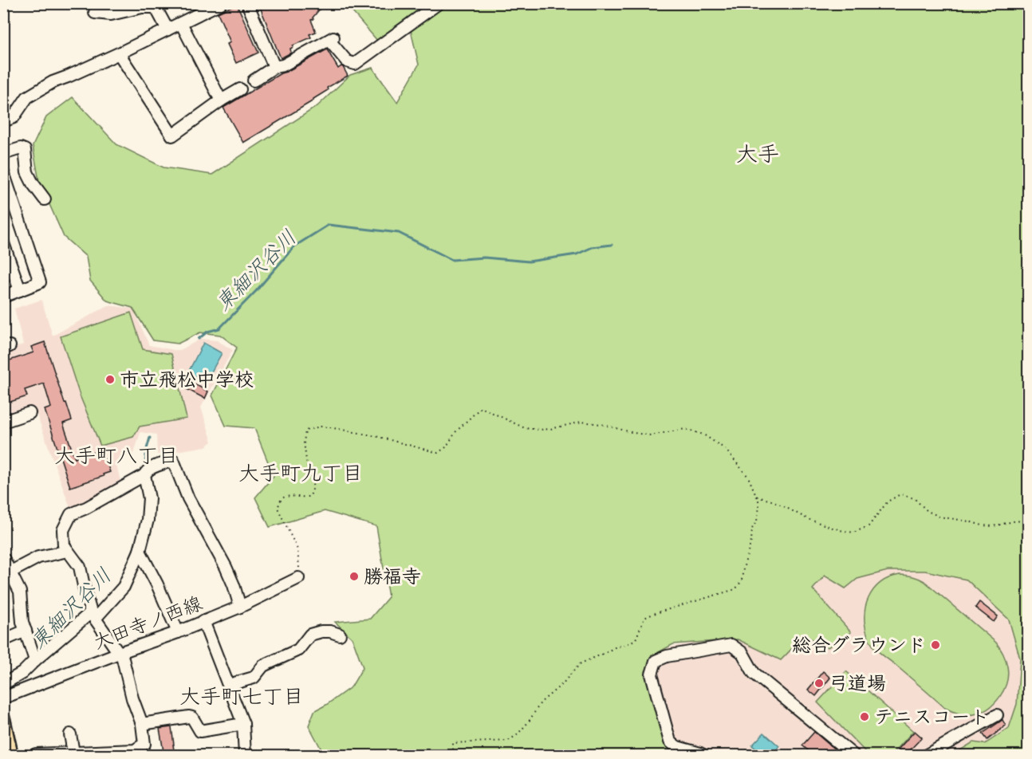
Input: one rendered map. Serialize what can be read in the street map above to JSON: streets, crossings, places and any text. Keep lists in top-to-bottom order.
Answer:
{
  "streets": {
    "street": ["大田寺ノ西線"]
  },
  "districts": [
    "大手",
    "大手町八丁目",
    "大手町九丁目",
    "大手町七丁目"
  ],
  "water": ["東細沢谷川"],
  "places": [
    "市立飛松中学校",
    "勝福寺",
    "総合グラウンド",
    "弓道場",
    "テニスコート"
  ]
}
